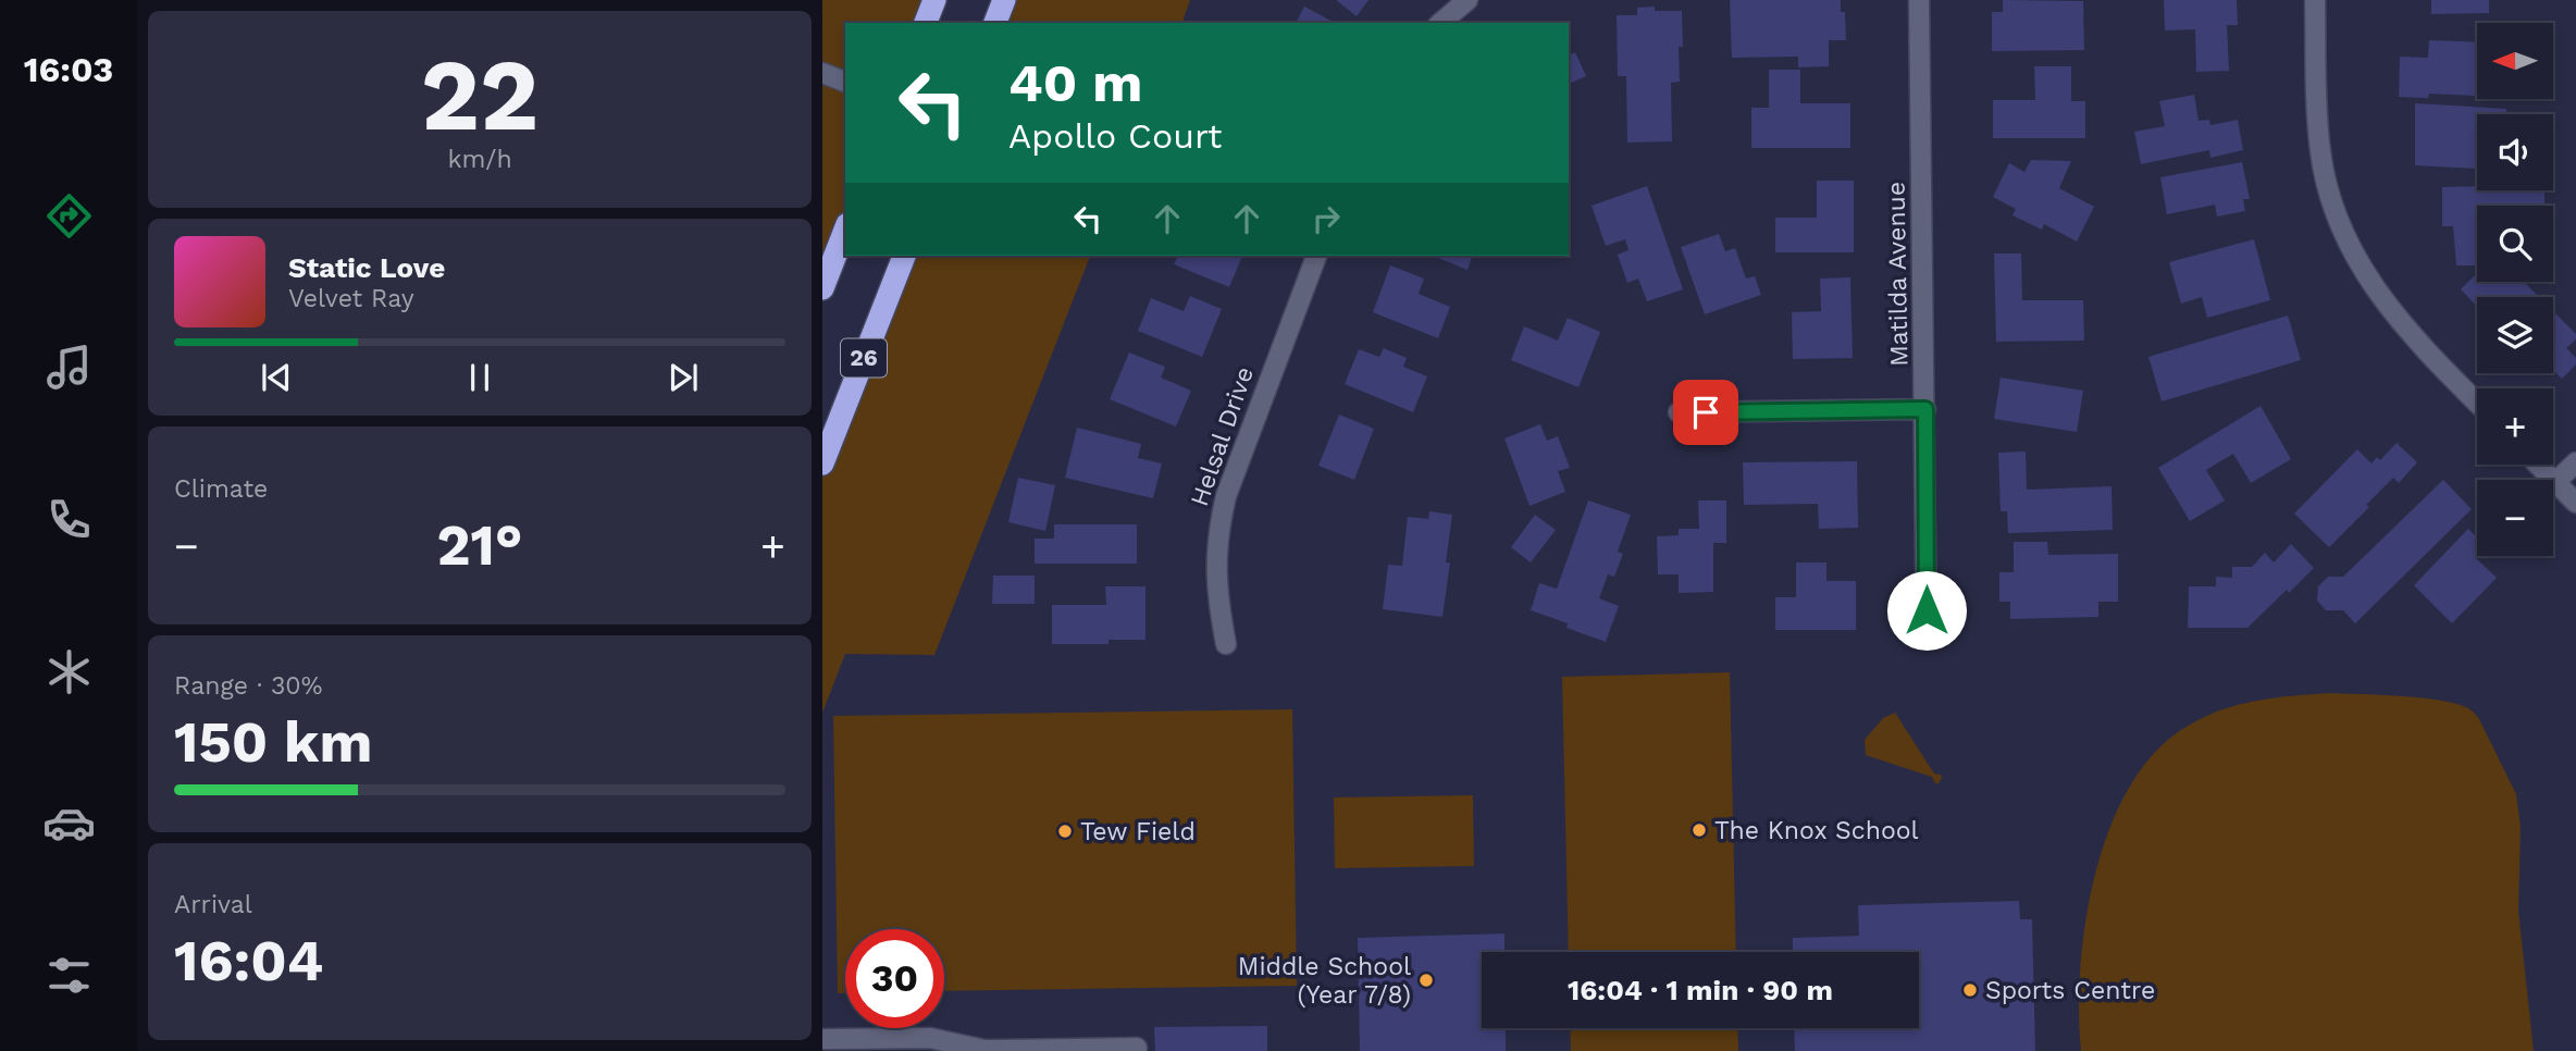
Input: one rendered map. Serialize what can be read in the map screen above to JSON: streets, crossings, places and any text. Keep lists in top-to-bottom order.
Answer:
{
  "streets": {
    "highway": ["26"],
    "street": ["Matilda Avenue", "Helsal Drive"]
  },
  "places": [
    "The Knox School",
    "Tew Field",
    "Middle School (Year 7/8)",
    "Sports Centre"
  ],
  "north": "left",
  "page": {
    "tabs": "16:03",
    "tile": [
      ["22", "km/h"],
      "Climate",
      ["Range · 30%", "150 km"],
      ["Arrival", "16:04"]
    ],
    "map_buttons": ["+", "−"],
    "turn": ["40 m", "Apollo Court"],
    "song": ["Static Love", "Velvet Ray"],
    "heat": ["−", "21°", "+"],
    "limit": "30",
    "trip": "16:04 · 1 min · 90 m"
  }
}
